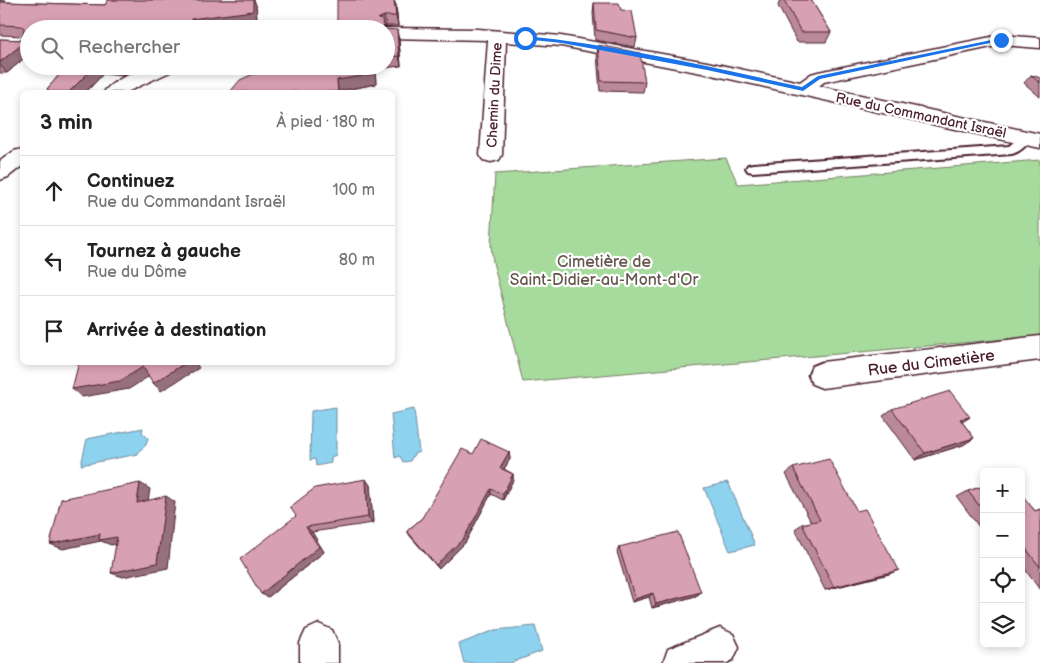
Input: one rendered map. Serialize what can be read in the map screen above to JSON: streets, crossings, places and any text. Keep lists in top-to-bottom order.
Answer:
{
  "streets": {
    "street": ["Chemin du Dime", "Rue du Commandant Israël", "Rue du Cimetière"]
  },
  "crossings": [
    ["Chemin du Dime", "Rue du Commandant Israël"]
  ],
  "parks": ["Cimetière de Saint-Didier-au-Mont-d'Or"],
  "page": {
    "search": "Rechercher",
    "heading": ["3 min", "À pied · 180 m"],
    "list": [
      ["Continuez", "Rue du Commandant Israël", "100 m"],
      ["Tournez à gauche", "Rue du Dôme", "80 m"],
      "Arrivée à destination"
    ],
    "map_buttons": ["+", "−"]
  }
}
